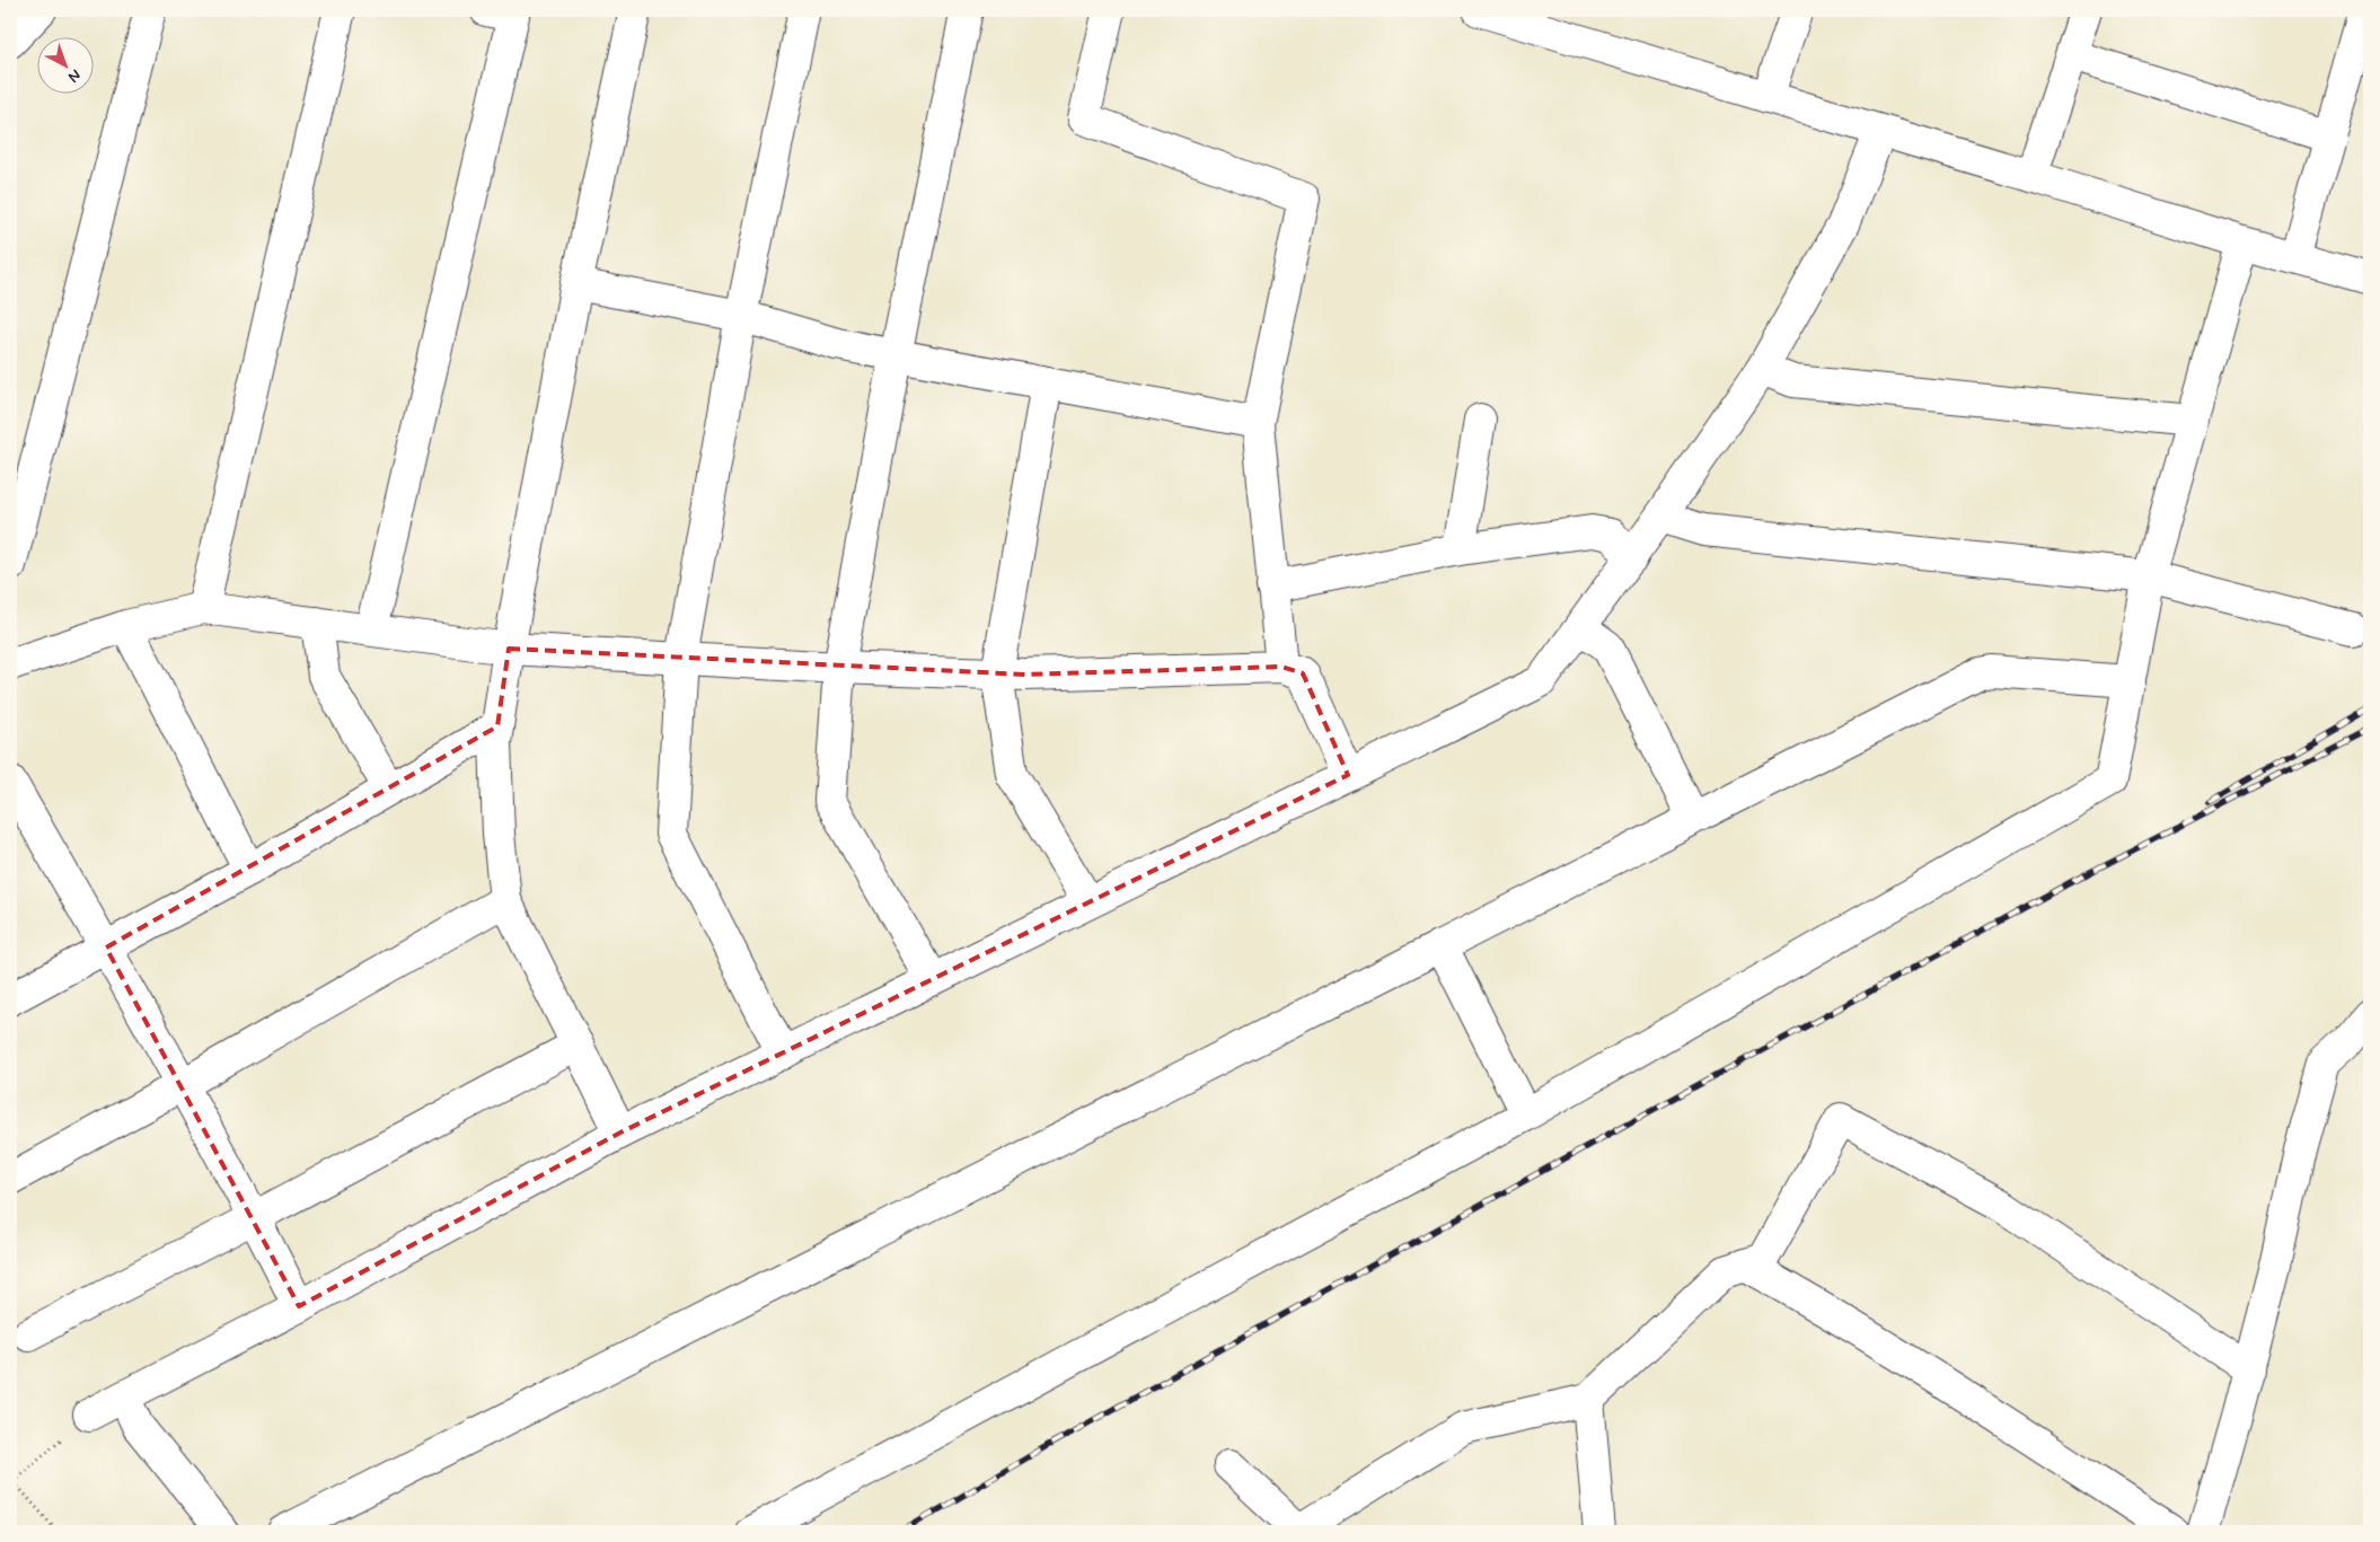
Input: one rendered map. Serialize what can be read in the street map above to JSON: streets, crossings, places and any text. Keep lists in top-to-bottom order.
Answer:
{
  "north": "bottom right"
}
